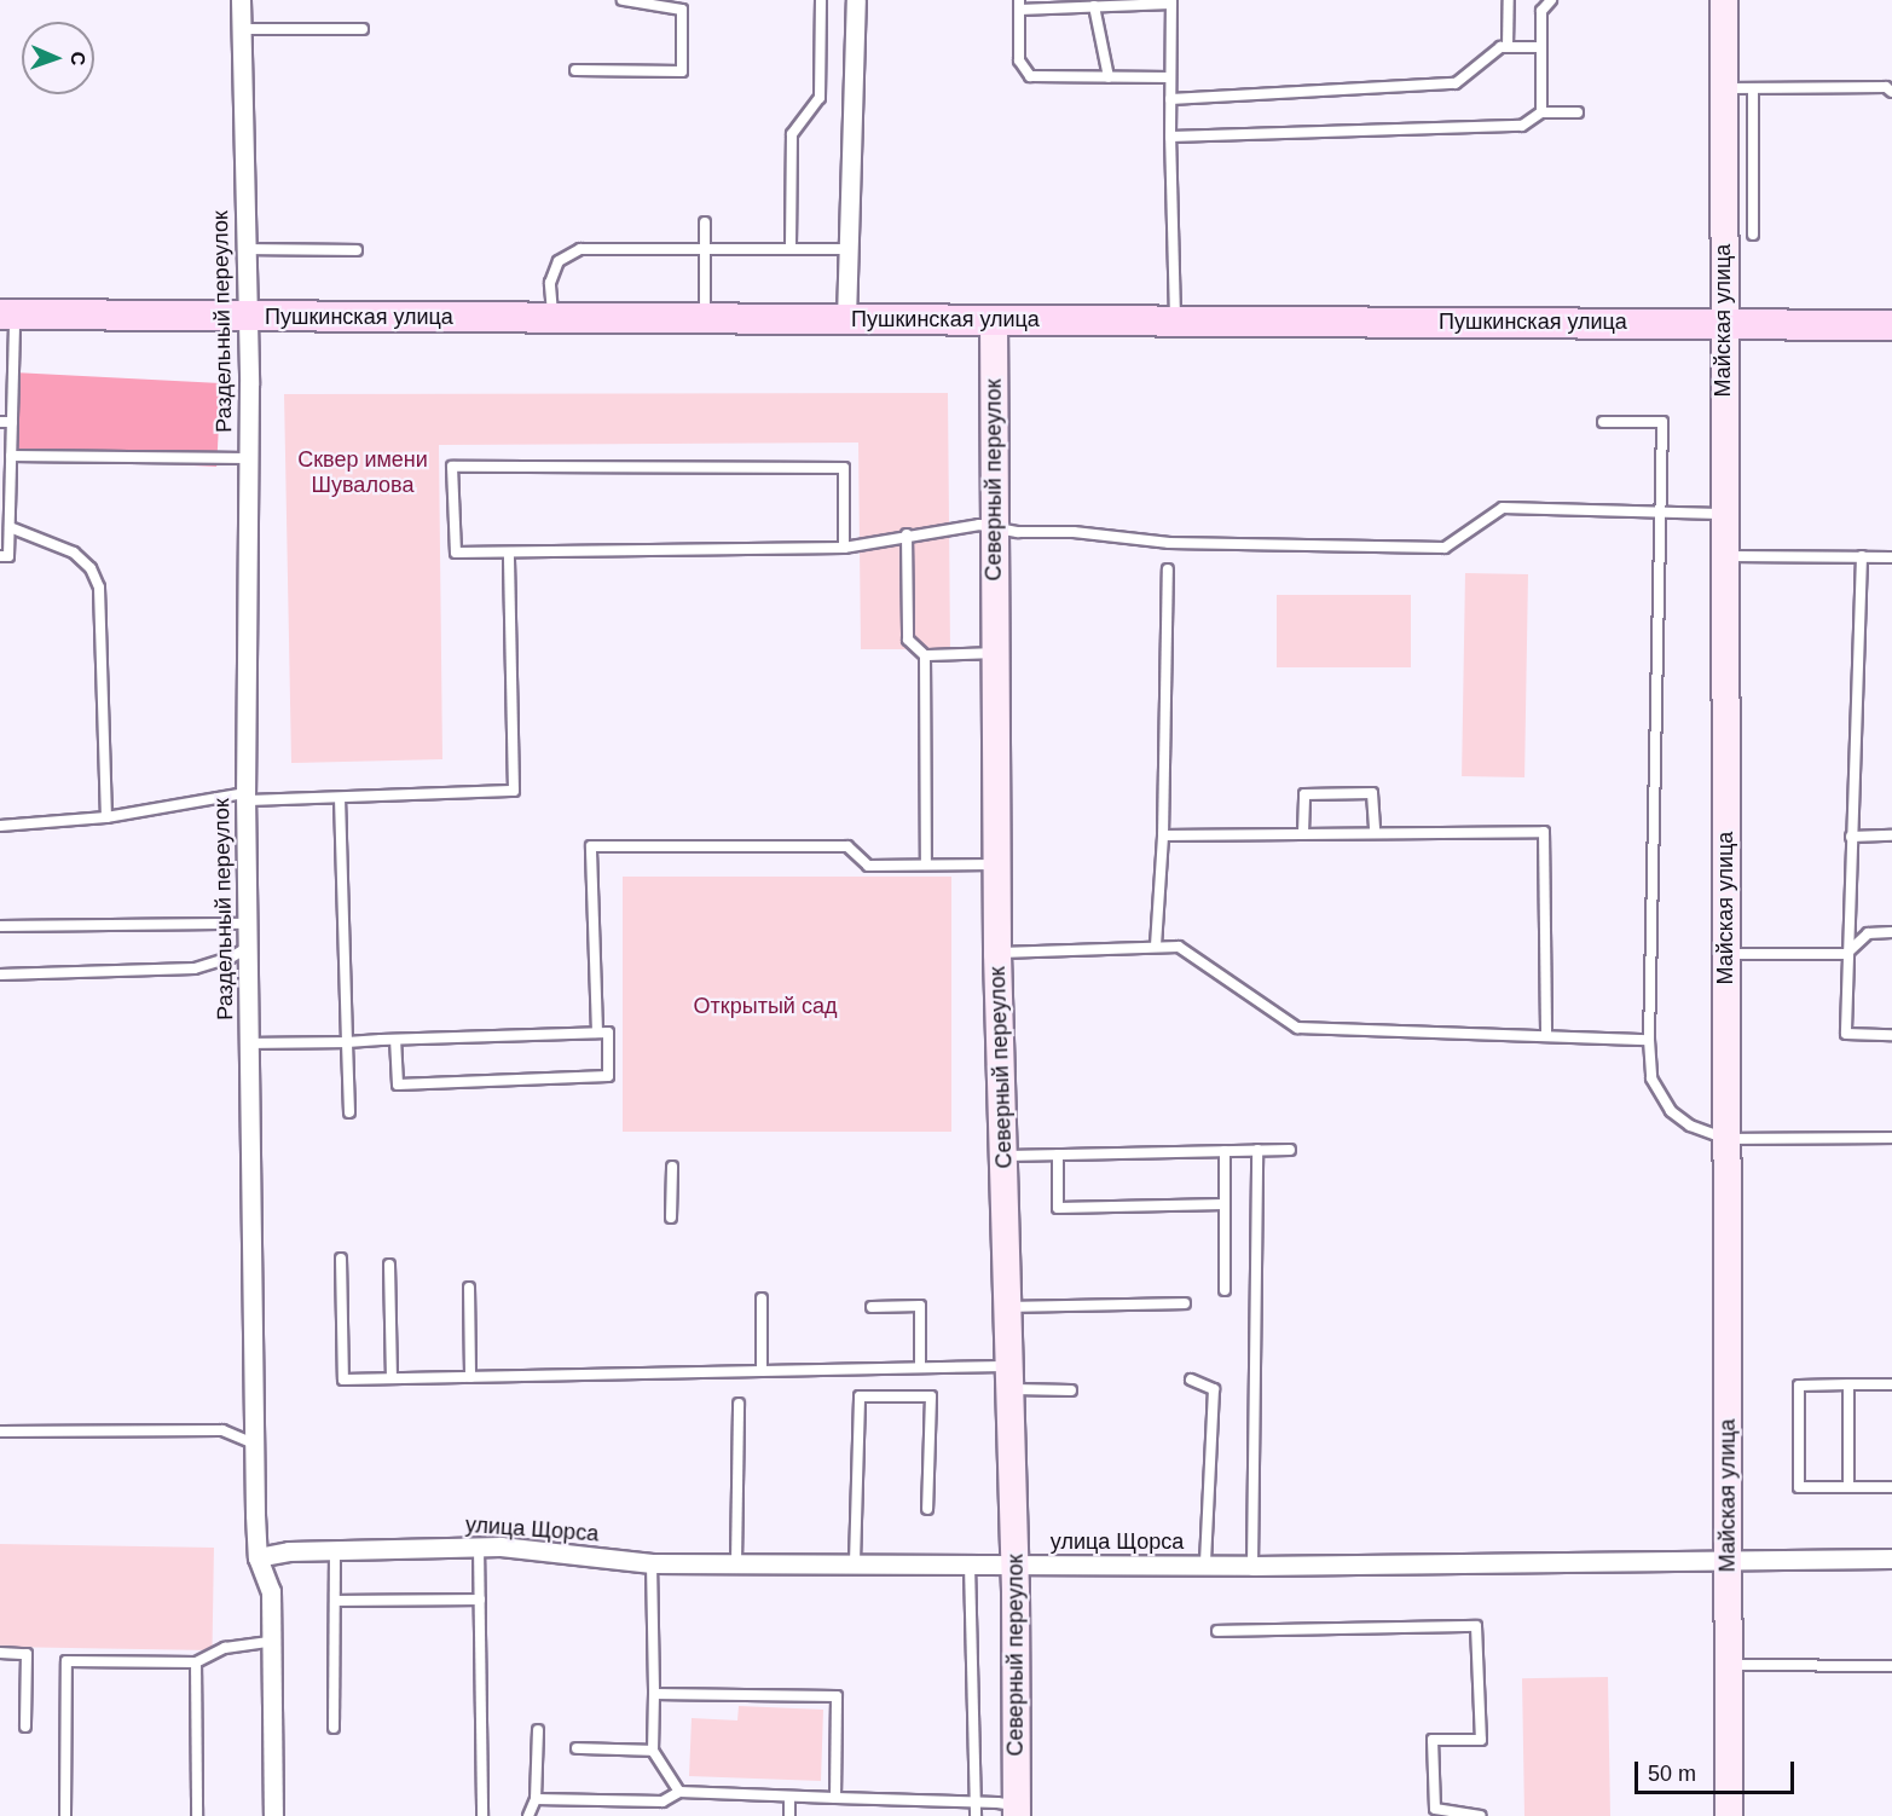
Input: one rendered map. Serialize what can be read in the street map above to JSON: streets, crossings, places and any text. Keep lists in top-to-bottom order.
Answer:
{
  "streets": {
    "main road": ["Пушкинская улица"],
    "street": [
      "Майская улица",
      "Раздельный переулок",
      "Северный переулок",
      "улица Щорса"
    ]
  },
  "crossings": [
    ["Пушкинская улица", "Майская улица"],
    ["Пушкинская улица", "Раздельный переулок"],
    ["Пушкинская улица", "Северный переулок"],
    ["Майская улица", "улица Щорса"],
    ["Раздельный переулок", "улица Щорса"],
    ["Северный переулок", "улица Щорса"]
  ],
  "parks": ["Сквер имени Шувалова", "Открытый сад"],
  "scale_bar": "50 m",
  "north": "right"
}
